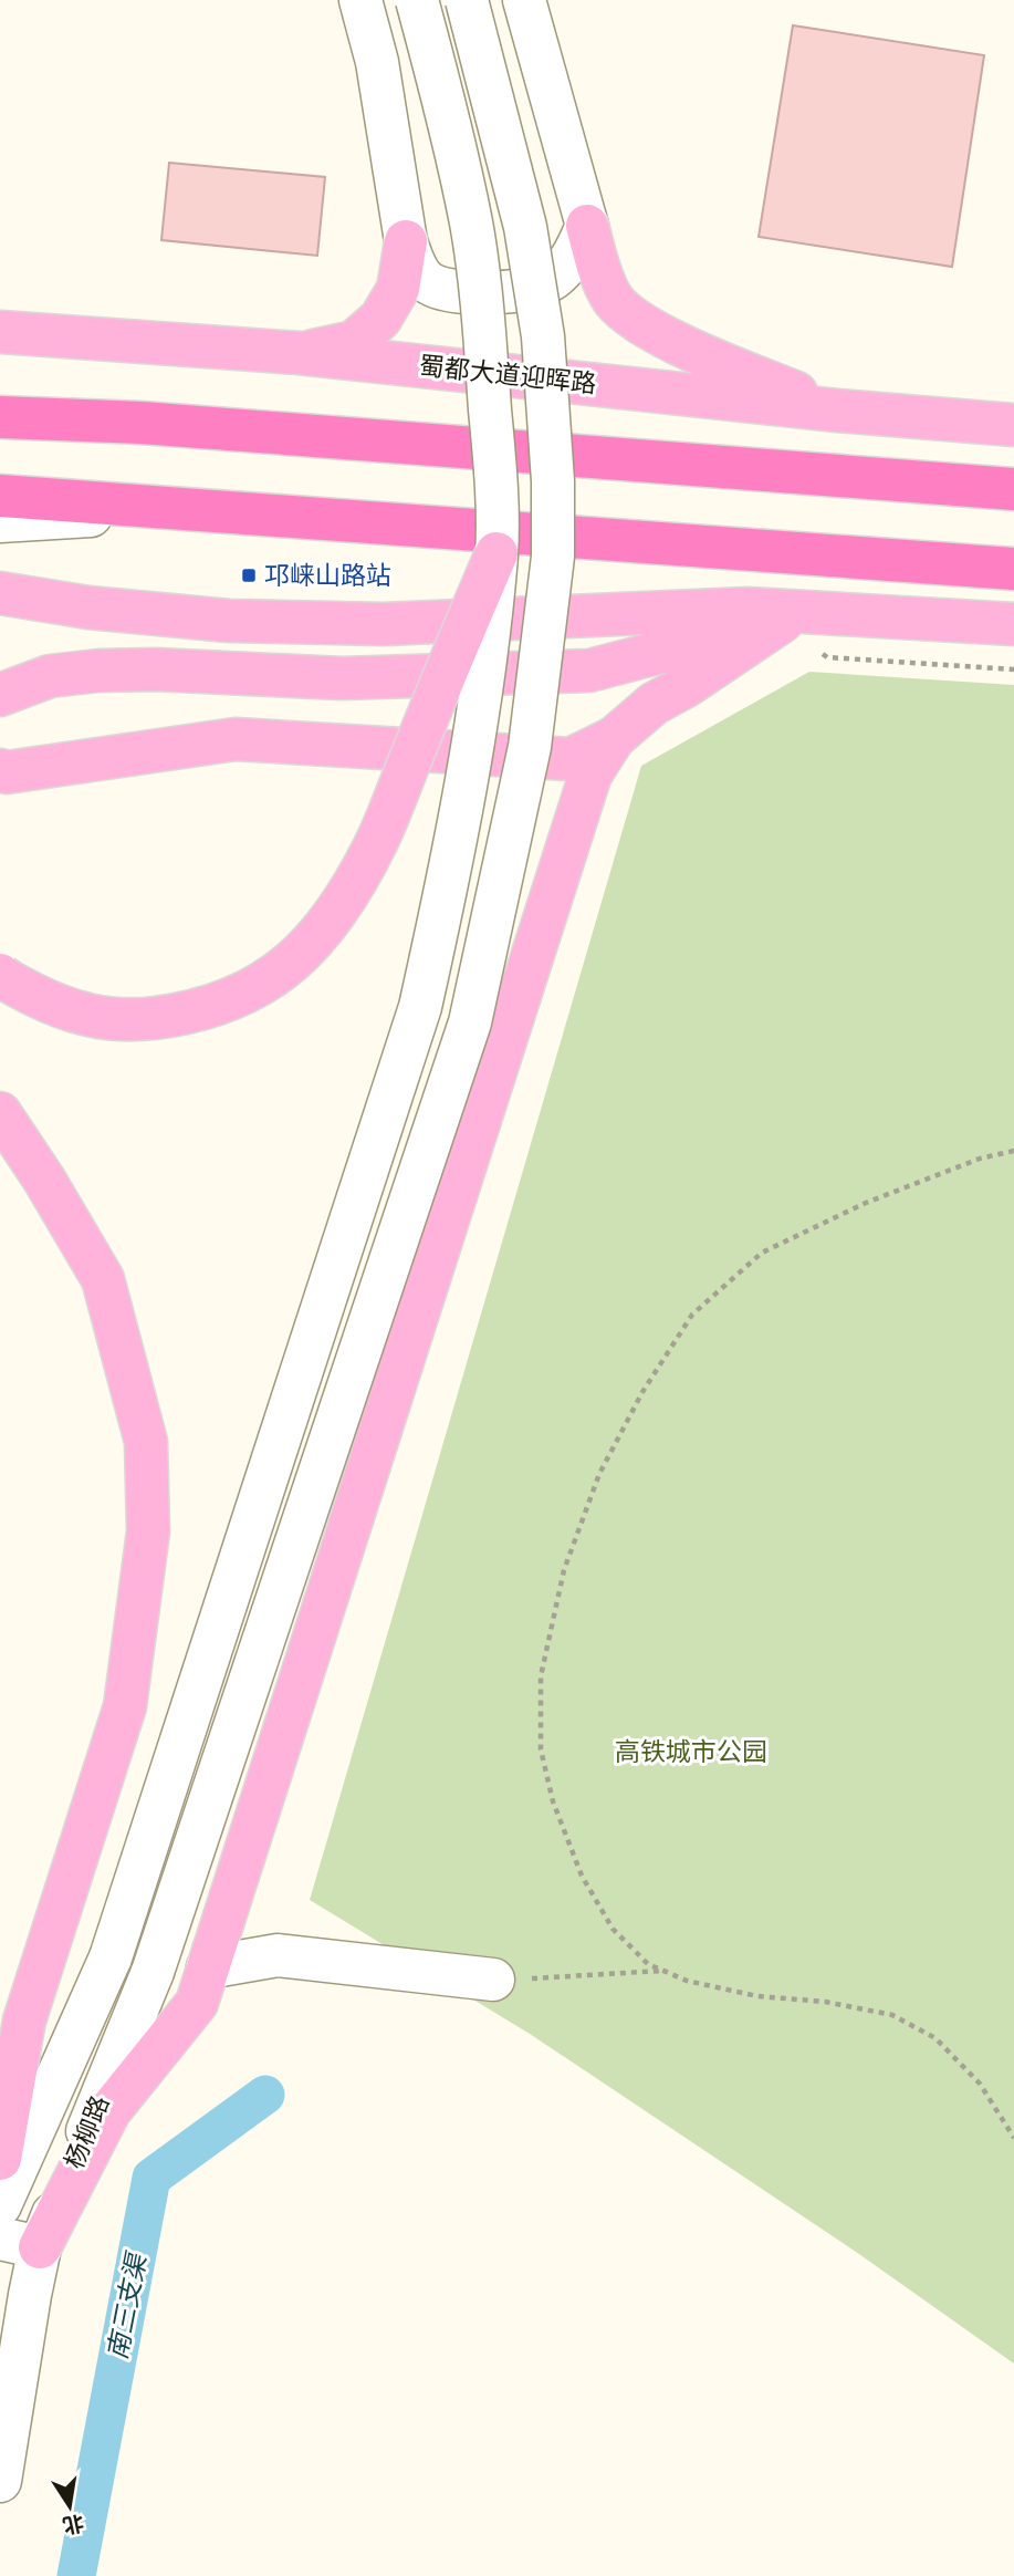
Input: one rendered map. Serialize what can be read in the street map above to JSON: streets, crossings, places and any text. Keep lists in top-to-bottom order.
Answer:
{
  "streets": {
    "main road": ["蜀都大道迎晖路"],
    "street": ["杨柳路"]
  },
  "water": ["南三支渠"],
  "parks": ["高铁城市公园"],
  "places": {
    "transit": ["邛崃山路站"]
  },
  "north": "bottom"
}
